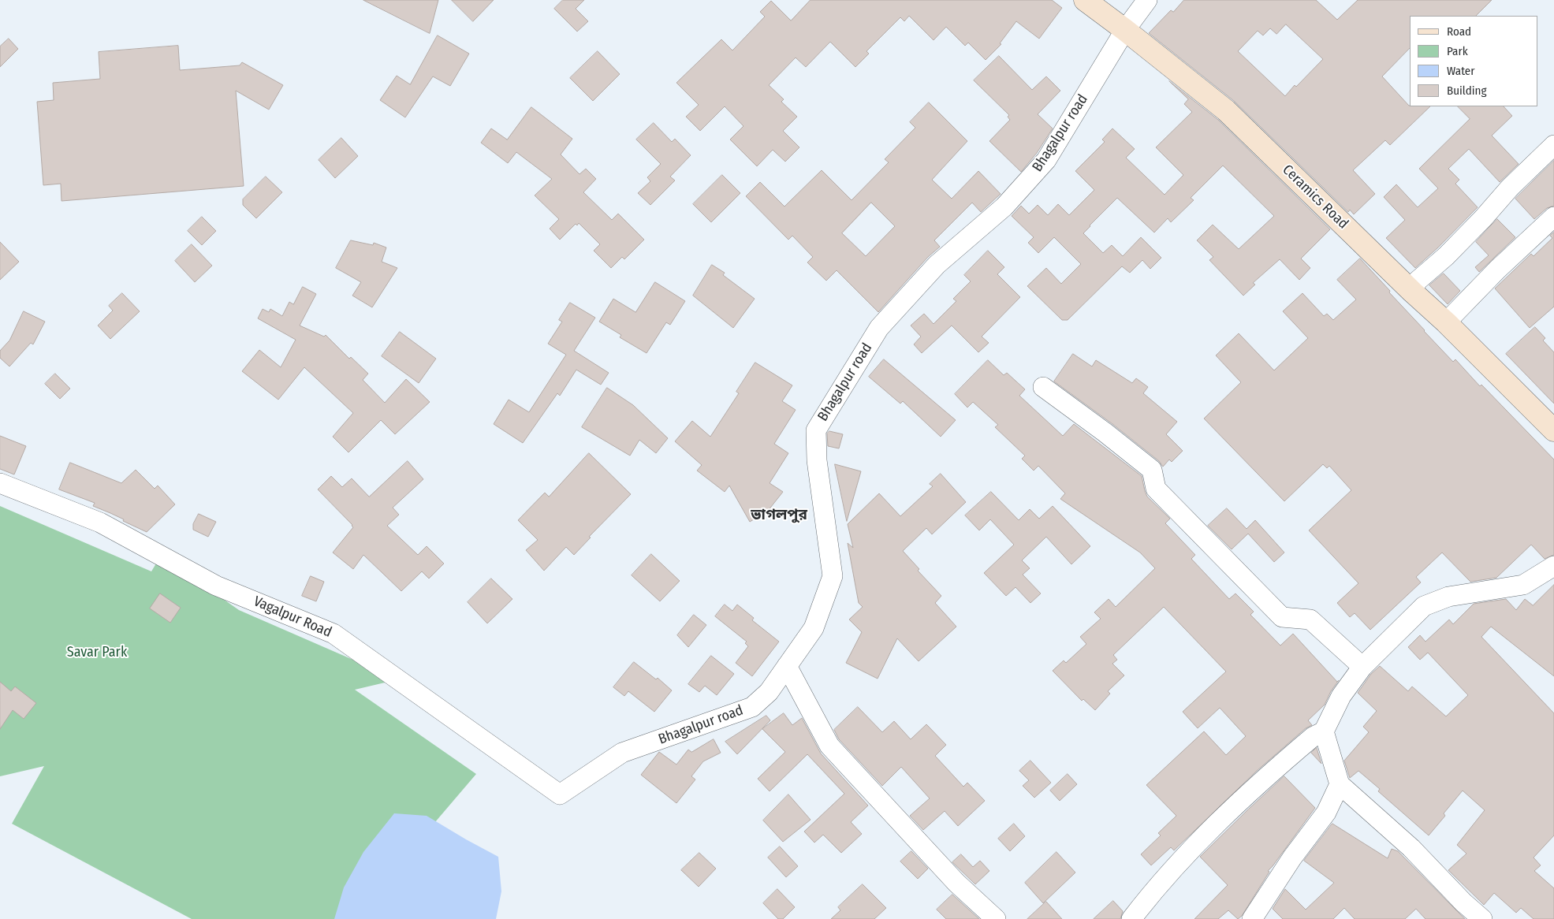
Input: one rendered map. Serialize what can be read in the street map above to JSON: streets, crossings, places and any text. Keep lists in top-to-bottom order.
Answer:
{
  "streets": {
    "street": ["Bhagalpur road", "Ceramics Road", "Vagalpur Road"]
  },
  "crossings": [
    ["Bhagalpur road", "Ceramics Road"],
    ["Bhagalpur road", "Vagalpur Road"]
  ],
  "districts": ["ভাগলপুর"],
  "parks": ["Savar Park"],
  "legend": [
    "Road",
    "Park",
    "Water",
    "Building"
  ]
}
